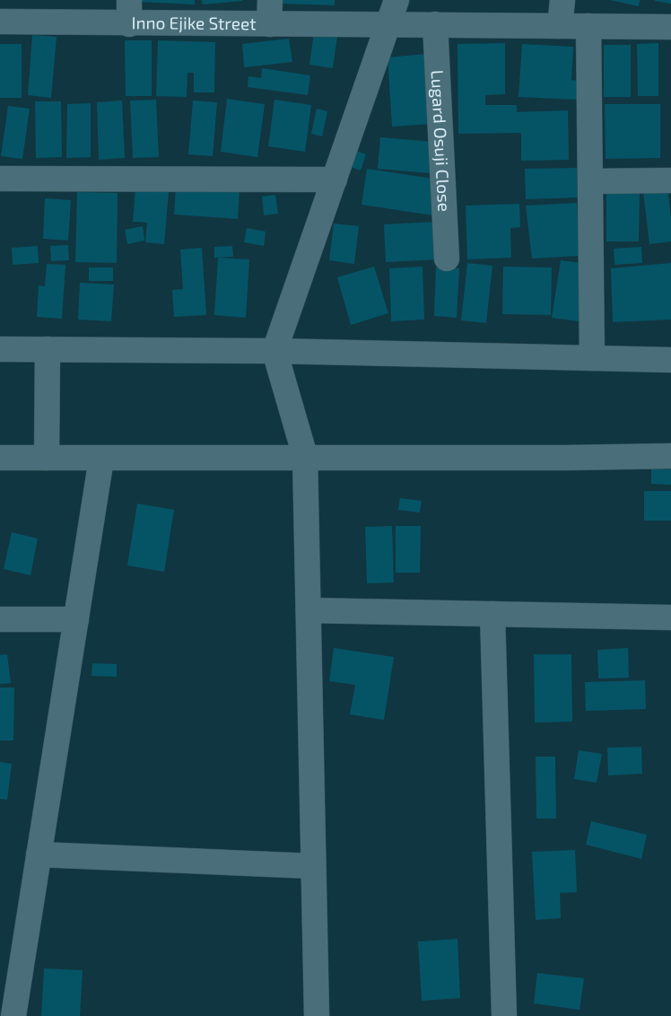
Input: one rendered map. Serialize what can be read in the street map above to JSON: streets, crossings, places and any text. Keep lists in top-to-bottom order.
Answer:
{
  "streets": {
    "street": ["Inno Ejike Street", "Lugard Osuji Close"]
  },
  "crossings": [
    ["Inno Ejike Street", "Lugard Osuji Close"]
  ]
}
